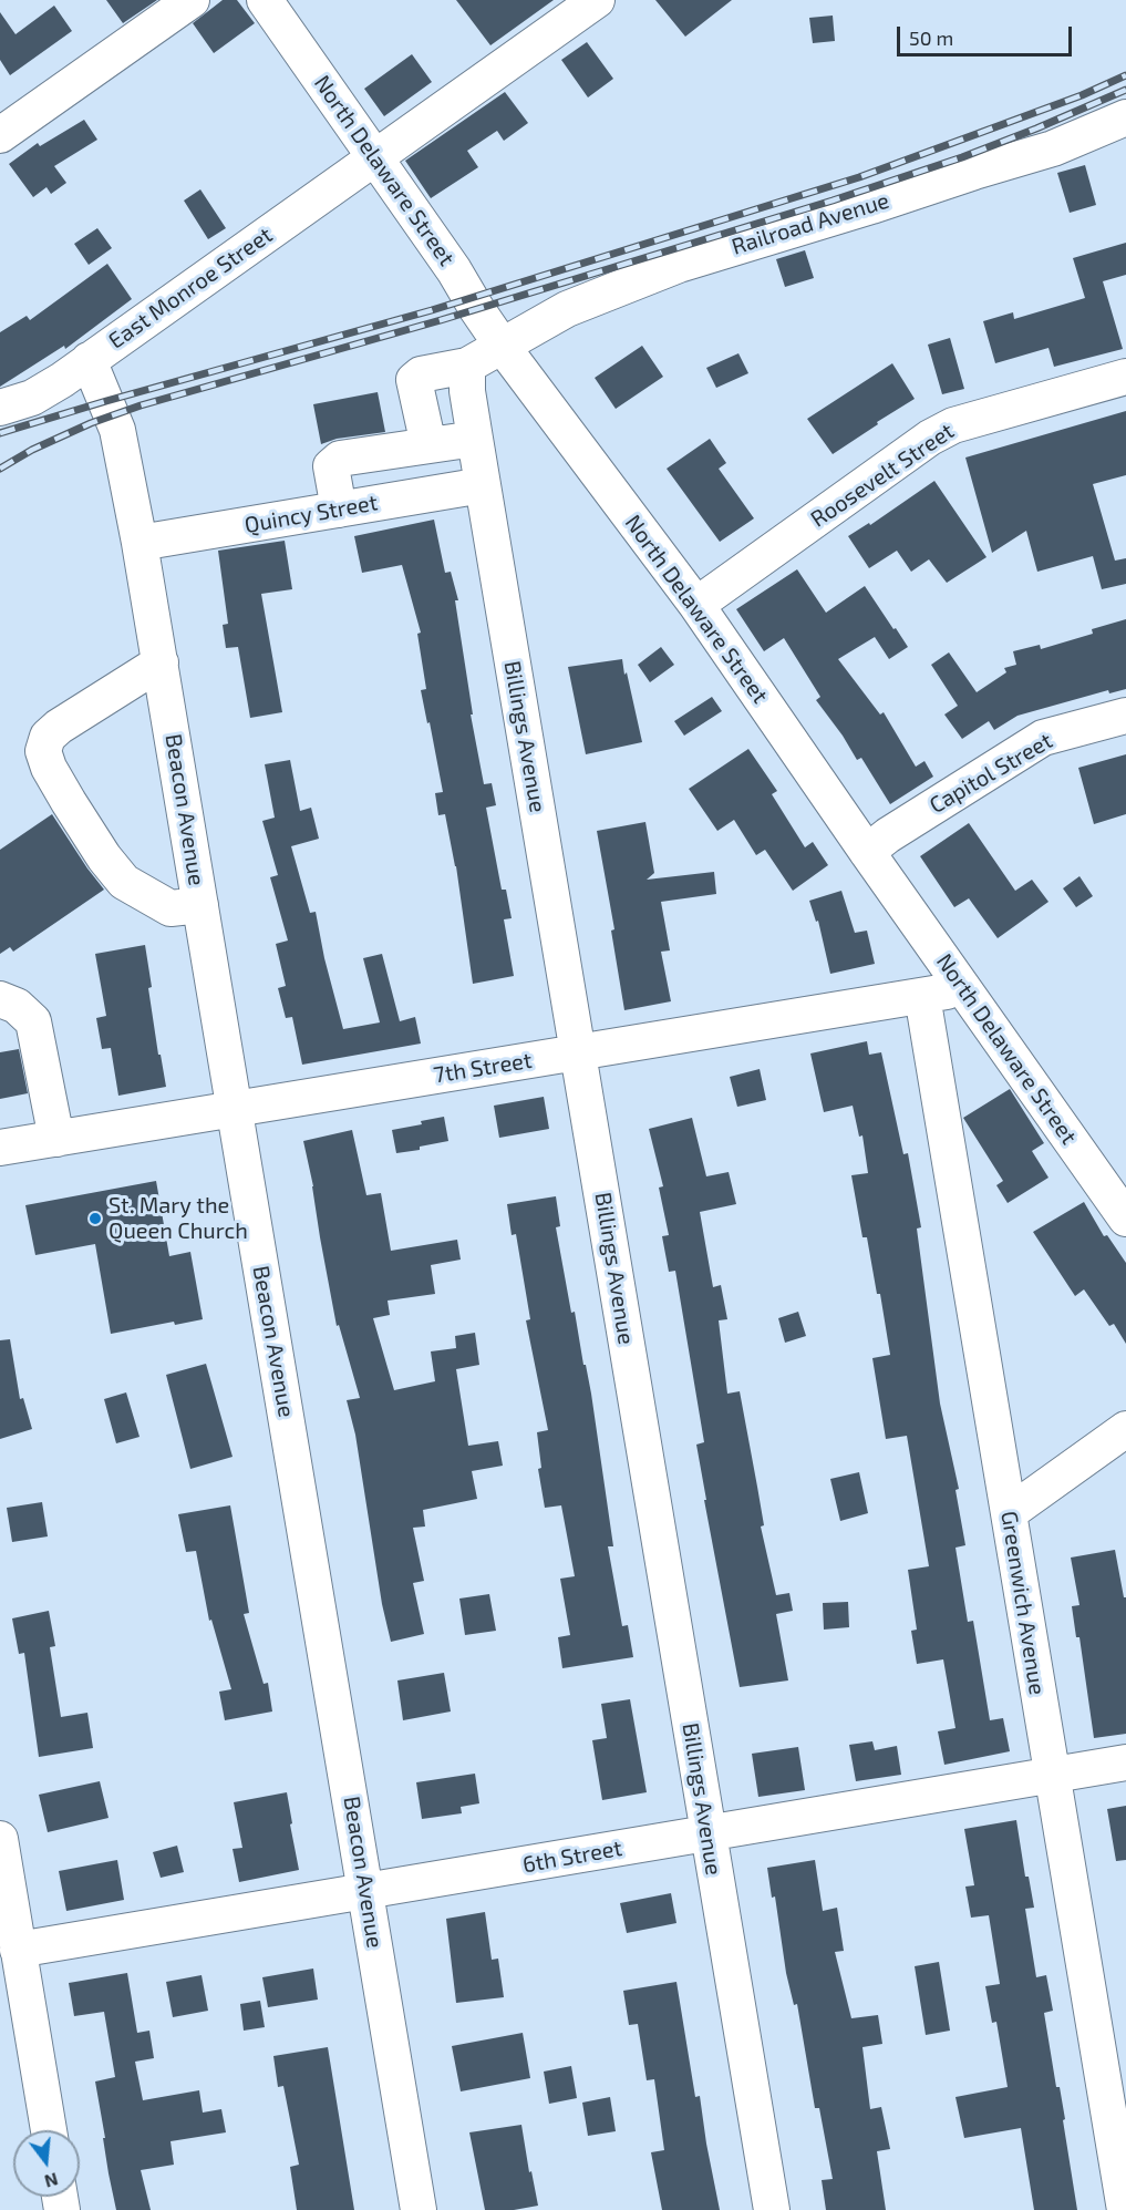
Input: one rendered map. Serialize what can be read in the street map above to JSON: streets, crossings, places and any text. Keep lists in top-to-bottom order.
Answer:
{
  "streets": {
    "street": [
      "North Delaware Street",
      "Railroad Avenue",
      "East Monroe Street",
      "Roosevelt Street",
      "Quincy Street",
      "Billings Avenue",
      "Capitol Street",
      "Beacon Avenue",
      "7th Street",
      "Greenwich Avenue",
      "6th Street"
    ]
  },
  "crossings": [
    ["North Delaware Street", "Railroad Avenue"],
    ["North Delaware Street", "East Monroe Street"],
    ["North Delaware Street", "Roosevelt Street"],
    ["North Delaware Street", "Capitol Street"],
    ["North Delaware Street", "7th Street"],
    ["East Monroe Street", "Beacon Avenue"],
    ["Quincy Street", "Billings Avenue"],
    ["Quincy Street", "Beacon Avenue"],
    ["Billings Avenue", "7th Street"],
    ["Billings Avenue", "6th Street"],
    ["Beacon Avenue", "7th Street"],
    ["Beacon Avenue", "6th Street"],
    ["7th Street", "Greenwich Avenue"],
    ["Greenwich Avenue", "6th Street"]
  ],
  "places": ["St. Mary the Queen Church"],
  "scale_bar": "50 m",
  "north": "bottom"
}
